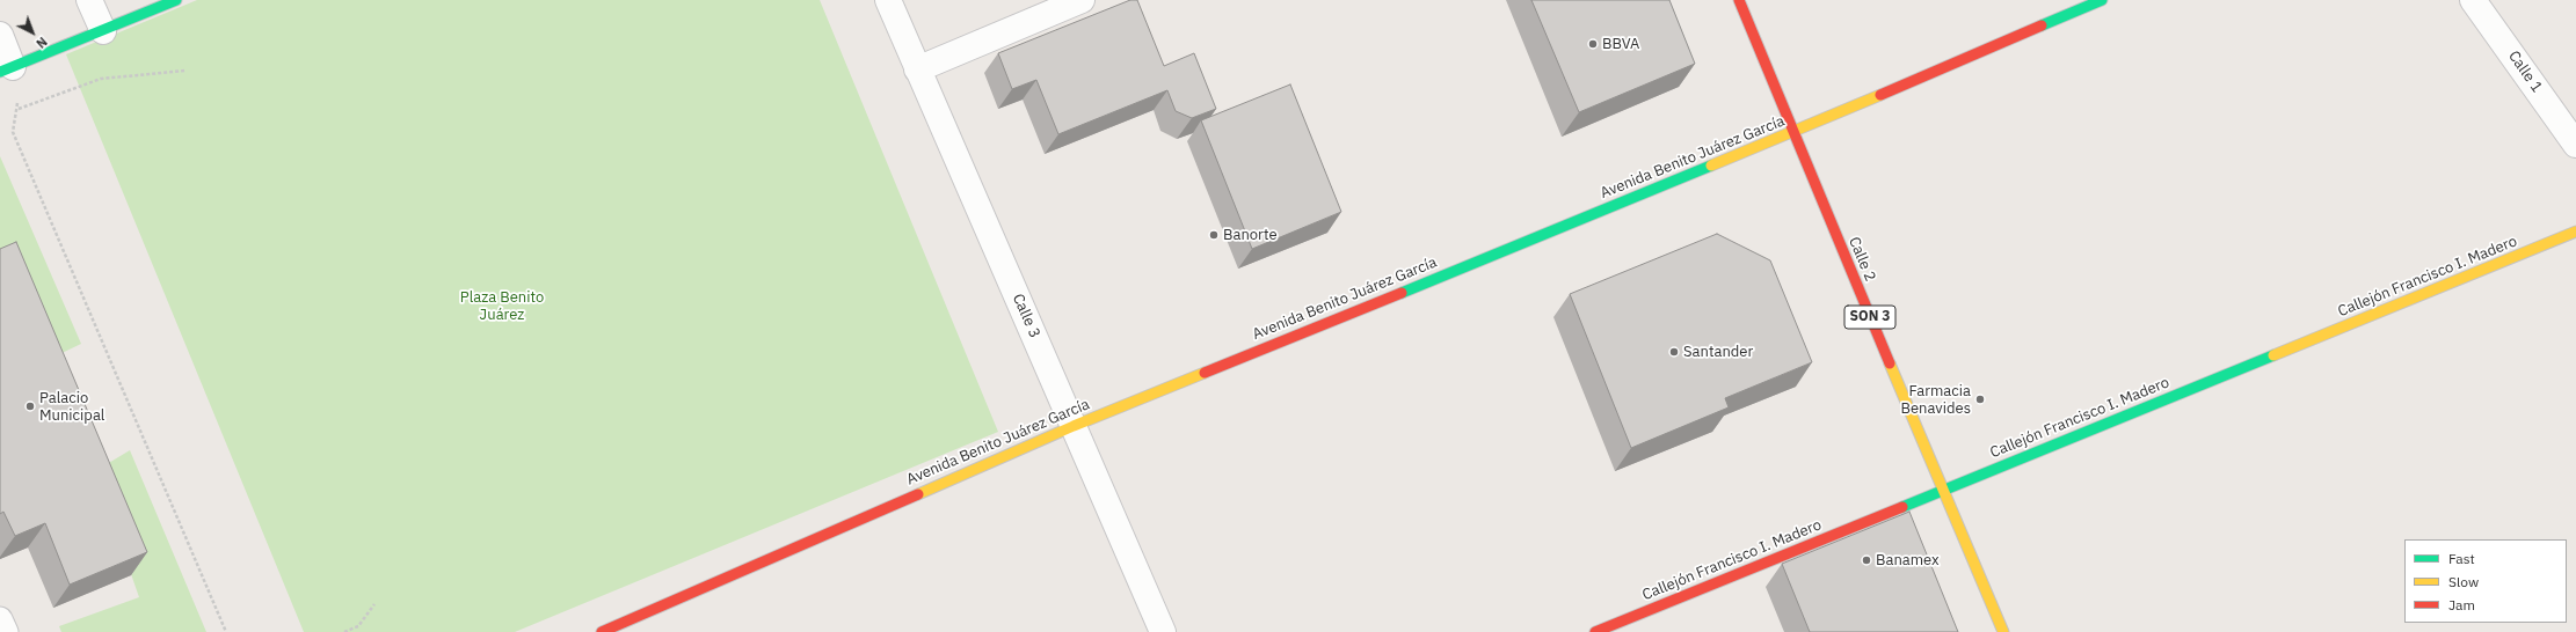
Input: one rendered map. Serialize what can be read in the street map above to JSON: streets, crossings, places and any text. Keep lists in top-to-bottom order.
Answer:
{
  "streets": {
    "main road": [
      "Avenida Benito Juárez García",
      "Calle 2",
      "Callejón Francisco I. Madero",
      "SON 3"
    ],
    "street": ["Calle 1", "Calle 3"]
  },
  "crossings": [
    ["Avenida Benito Juárez García", "Calle 2"],
    ["Avenida Benito Juárez García", "Calle 3"],
    ["Calle 2", "Callejón Francisco I. Madero"]
  ],
  "parks": ["Plaza Benito Juárez"],
  "places": [
    "BBVA",
    "Banorte",
    "Santander",
    "Farmacia Benavides",
    "Palacio Municipal",
    "Banamex"
  ],
  "legend": ["Fast", "Slow", "Jam"],
  "north": "bottom right"
}
